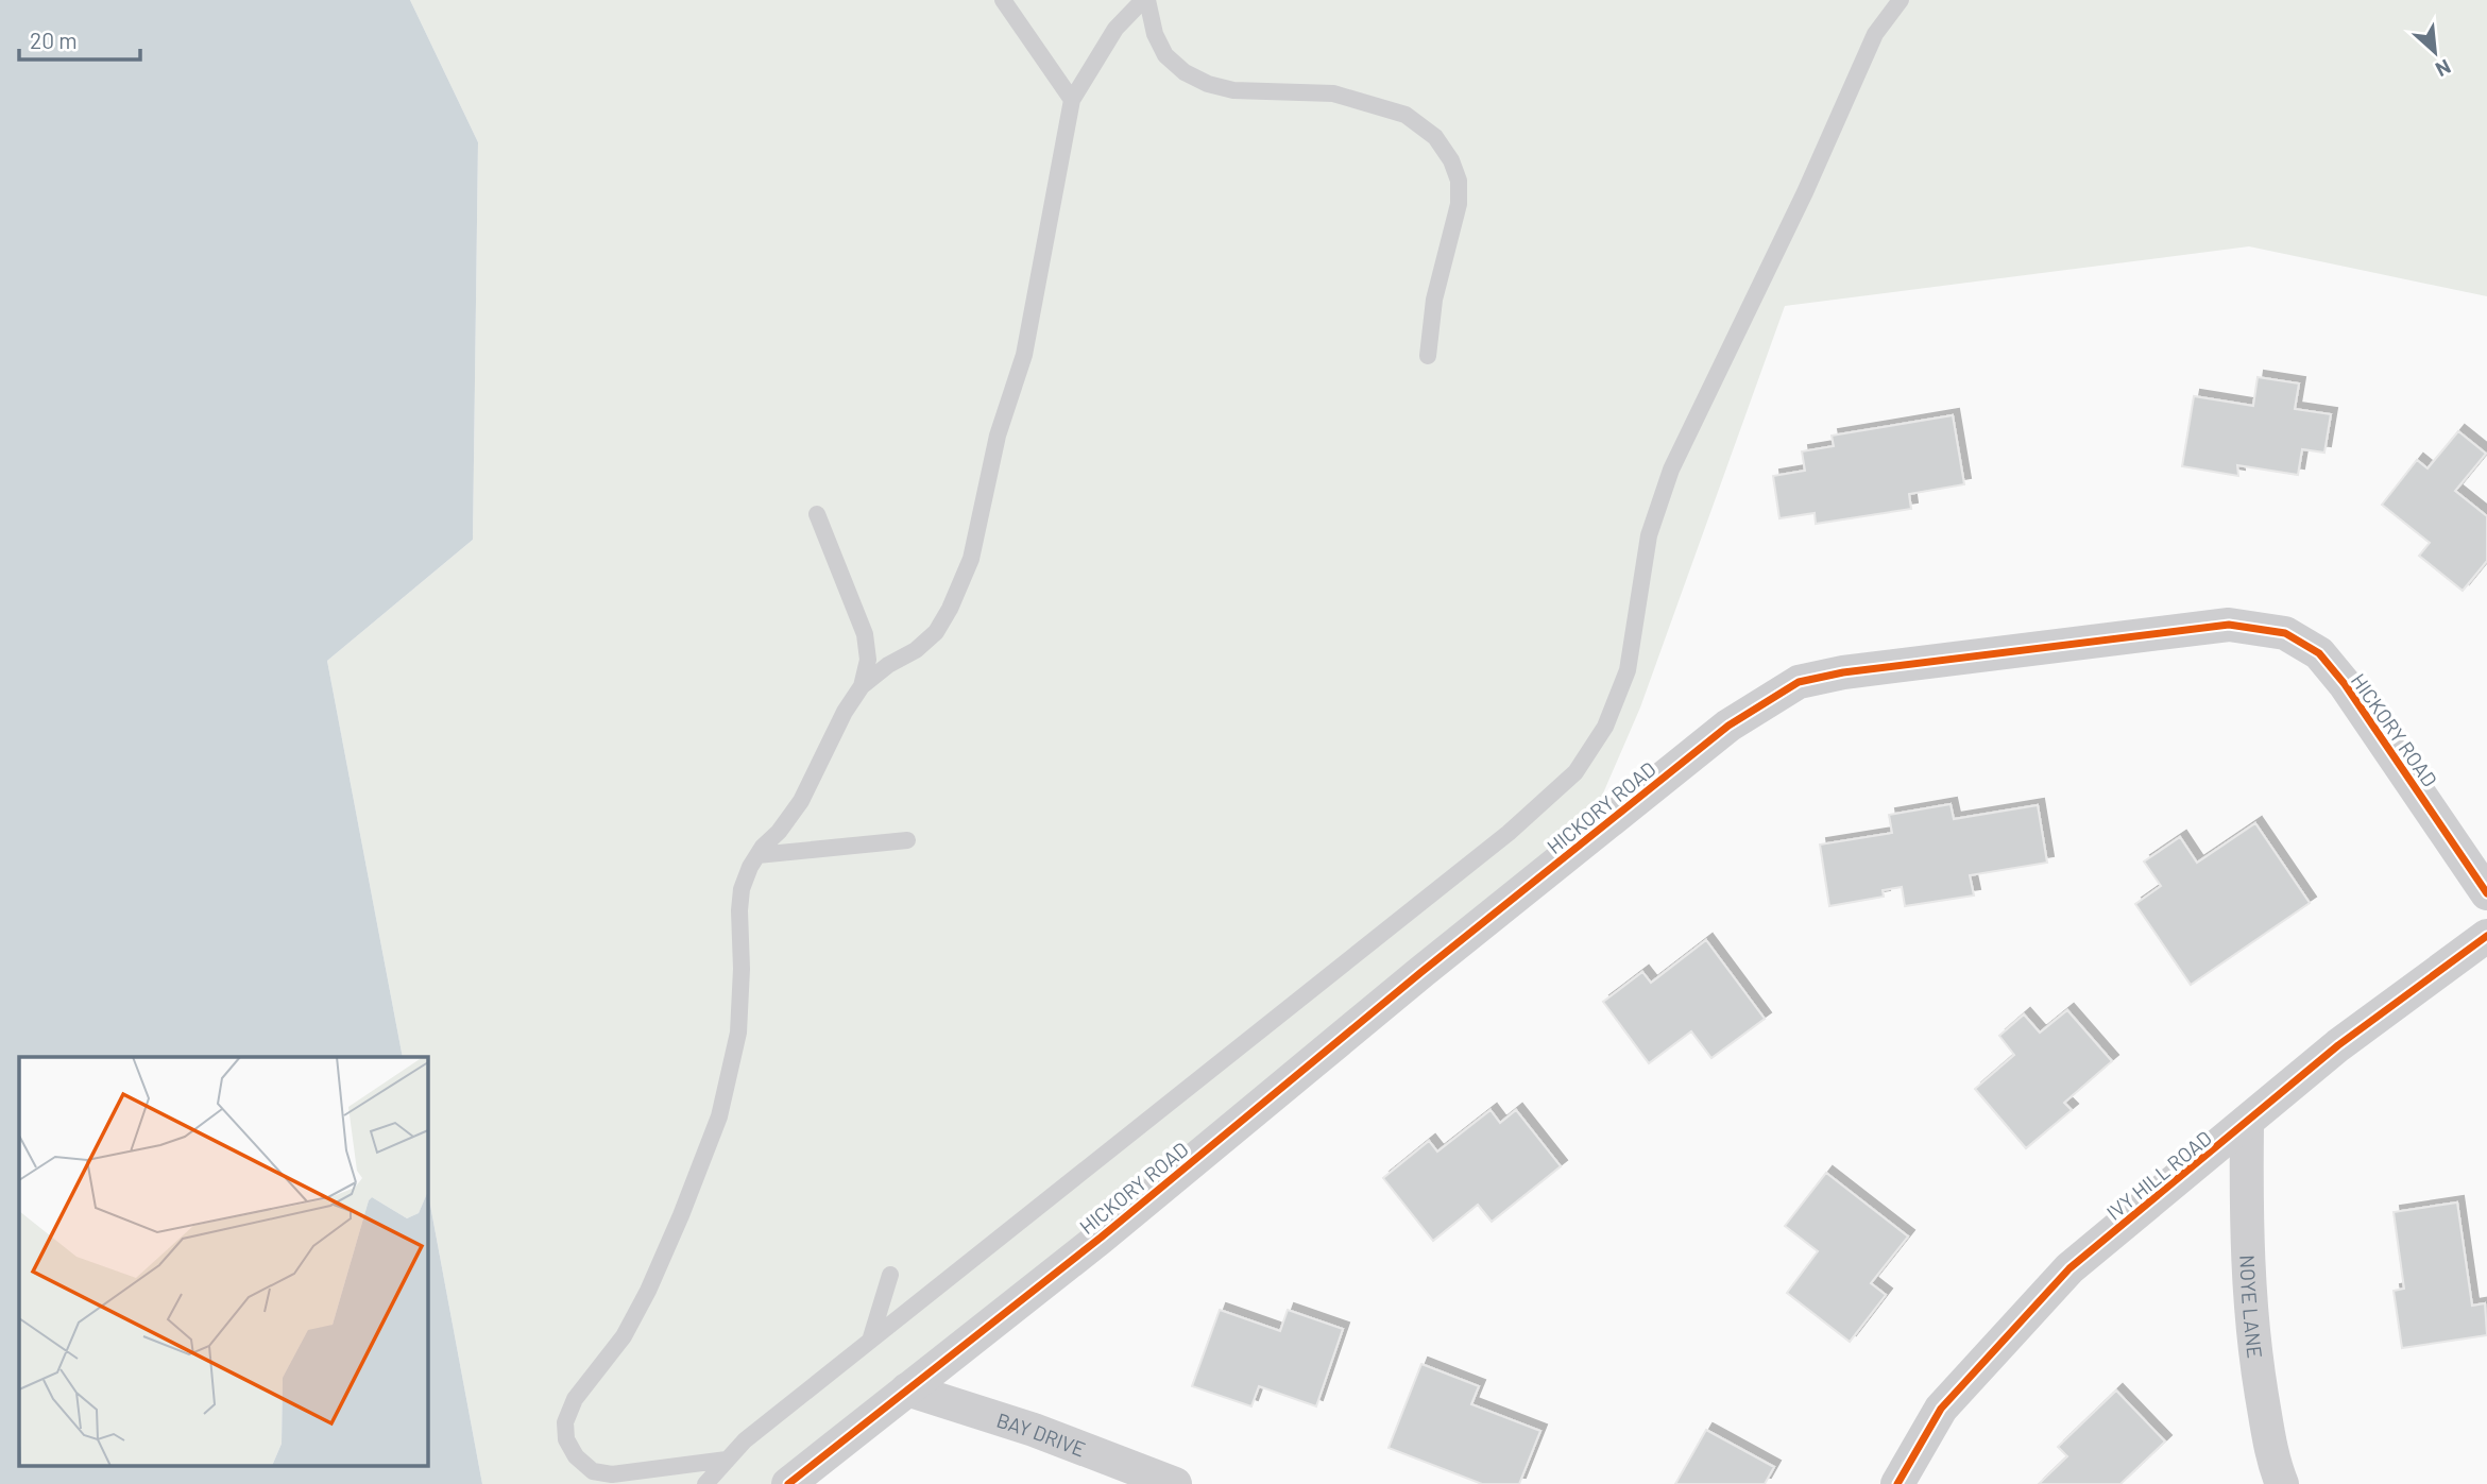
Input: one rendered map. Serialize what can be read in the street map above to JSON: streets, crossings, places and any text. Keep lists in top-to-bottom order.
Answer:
{
  "streets": {
    "street": [
      "HICKORY ROAD",
      "IVY HILL ROAD",
      "NOYE LANE",
      "BAY DRIVE"
    ]
  },
  "crossings": [
    ["HICKORY ROAD", "BAY DRIVE"],
    ["IVY HILL ROAD", "NOYE LANE"]
  ],
  "scale_bar": "20 m",
  "north": "bottom right"
}
